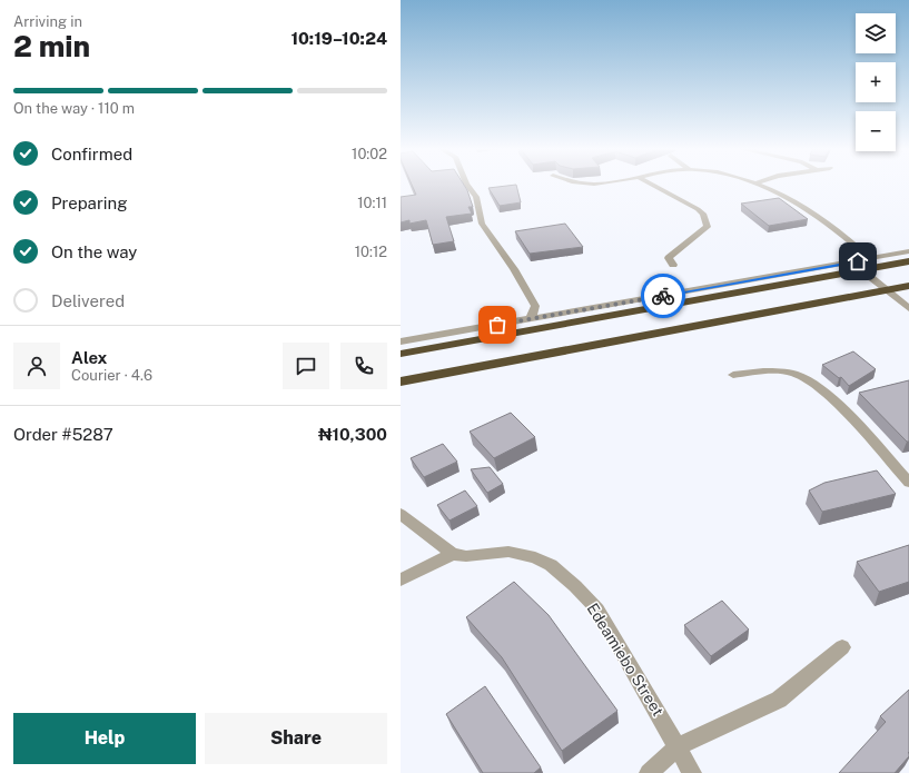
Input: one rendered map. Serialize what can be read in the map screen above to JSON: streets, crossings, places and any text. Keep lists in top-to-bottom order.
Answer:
{
  "streets": {
    "street": ["Edeamiebo Street"]
  },
  "page": {
    "heading": ["2 min", "Arriving in", "10:19–10:24"],
    "panel": [
      "Alex",
      "Courier · 4.6",
      "Order #5287",
      "₦10,300"
    ],
    "map_buttons": ["+", "−"],
    "bar": "On the way · 110 m",
    "list": [
      ["Confirmed", "10:02"],
      ["Preparing", "10:11"],
      ["On the way", "10:12"],
      "Delivered"
    ],
    "buttons": ["Help", "Share"]
  }
}
